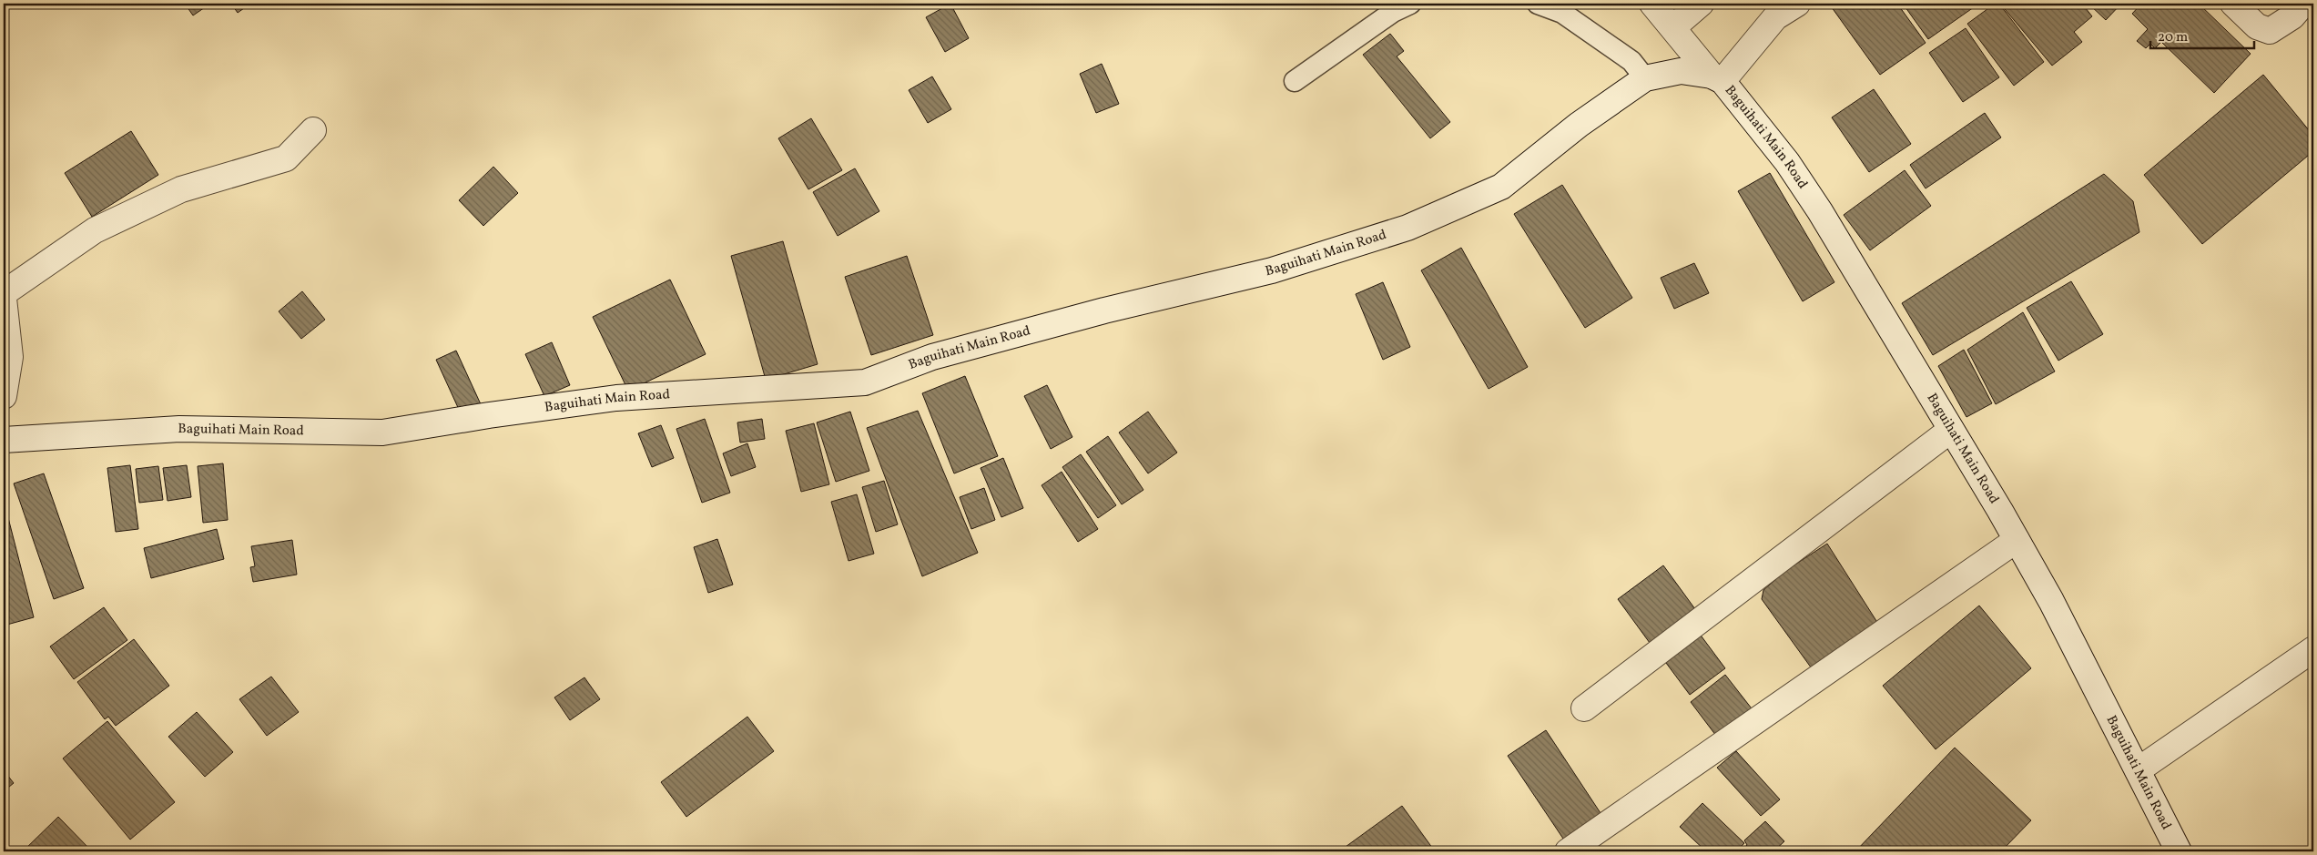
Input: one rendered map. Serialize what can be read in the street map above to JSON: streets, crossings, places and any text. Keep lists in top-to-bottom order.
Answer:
{
  "streets": {
    "street": ["Baguihati Main Road"]
  },
  "scale_bar": "20 m"
}
